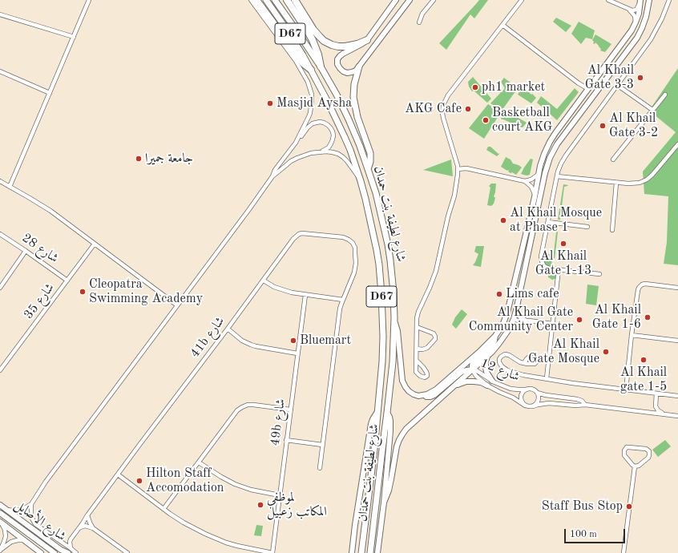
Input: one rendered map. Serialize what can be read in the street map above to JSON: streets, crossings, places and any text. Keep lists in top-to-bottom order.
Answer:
{
  "streets": {
    "main road": ["D67", "شارع لطيفة بنت حمدان"],
    "street": [
      "شارع 28",
      "شارع 35",
      "41b شارع",
      "شارع 12",
      "49b شارع",
      "شارع الأصايل"
    ]
  },
  "crossings": [
    ["شارع 28", "شارع 35"],
    ["41b شارع", "شارع الأصايل"]
  ],
  "places": [
    "Al Khail Gate 3-3",
    "ph1 market",
    "Masjid Aysha",
    "AKG Cafe",
    "Basketball court AKG",
    "Al Khail Gate 3-2",
    "جامعة جميرا",
    "Al Khail Mosque at Phase 1",
    "Al Khail Gate 1-13",
    "Cleopatra Swimming Academy",
    "Lims cafe",
    "Al Khail Gate 1-6",
    "Al Khail Gate Community Center",
    "Bluemart",
    "Al Khail Gate Mosque",
    "Al Khail gate 1-5",
    "Hilton Staff Accomodation",
    "لموظفي المكاتب زعبيل",
    "Staff Bus Stop"
  ],
  "scale_bar": "100 m"
}
